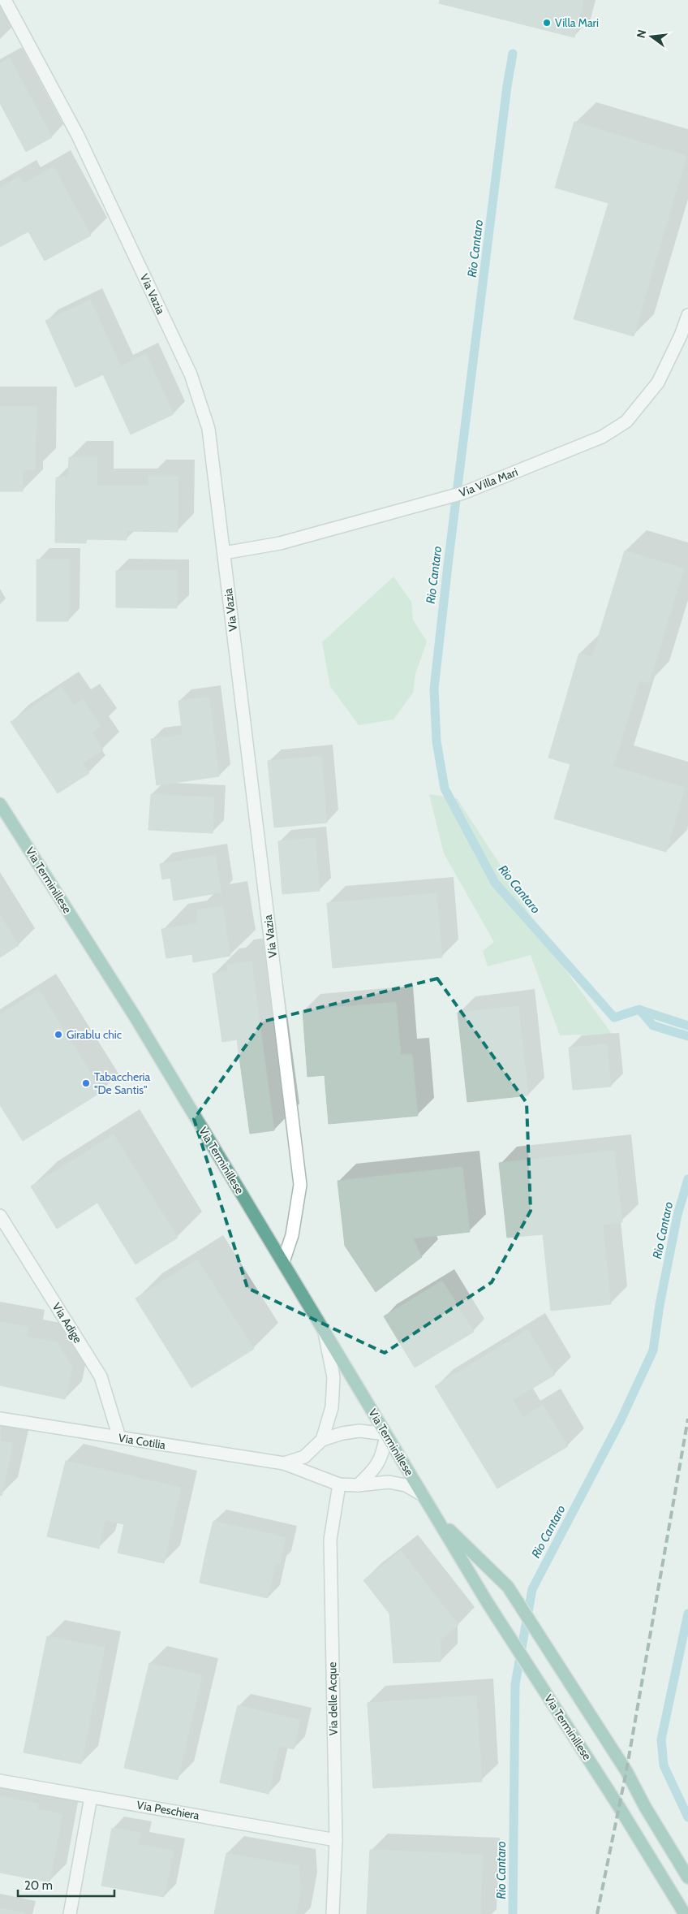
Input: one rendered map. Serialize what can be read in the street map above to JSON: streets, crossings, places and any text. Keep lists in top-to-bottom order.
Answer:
{
  "streets": {
    "main road": ["Via Terminillese"],
    "street": [
      "Via Vazia",
      "Via Villa Mari",
      "Via Adige",
      "Via Cotilia",
      "Via delle Acque",
      "Via Peschiera"
    ]
  },
  "crossings": [
    ["Via Vazia", "Via Villa Mari"],
    ["Via Vazia", "Via Terminillese"],
    ["Via Adige", "Via Cotilia"],
    ["Via delle Acque", "Via Peschiera"]
  ],
  "water": ["Rio Cantaro"],
  "places": ["Villa Mari", "Girablu chic", "Tabaccheria \"De Santis\""],
  "scale_bar": "20 m",
  "north": "left"
}
